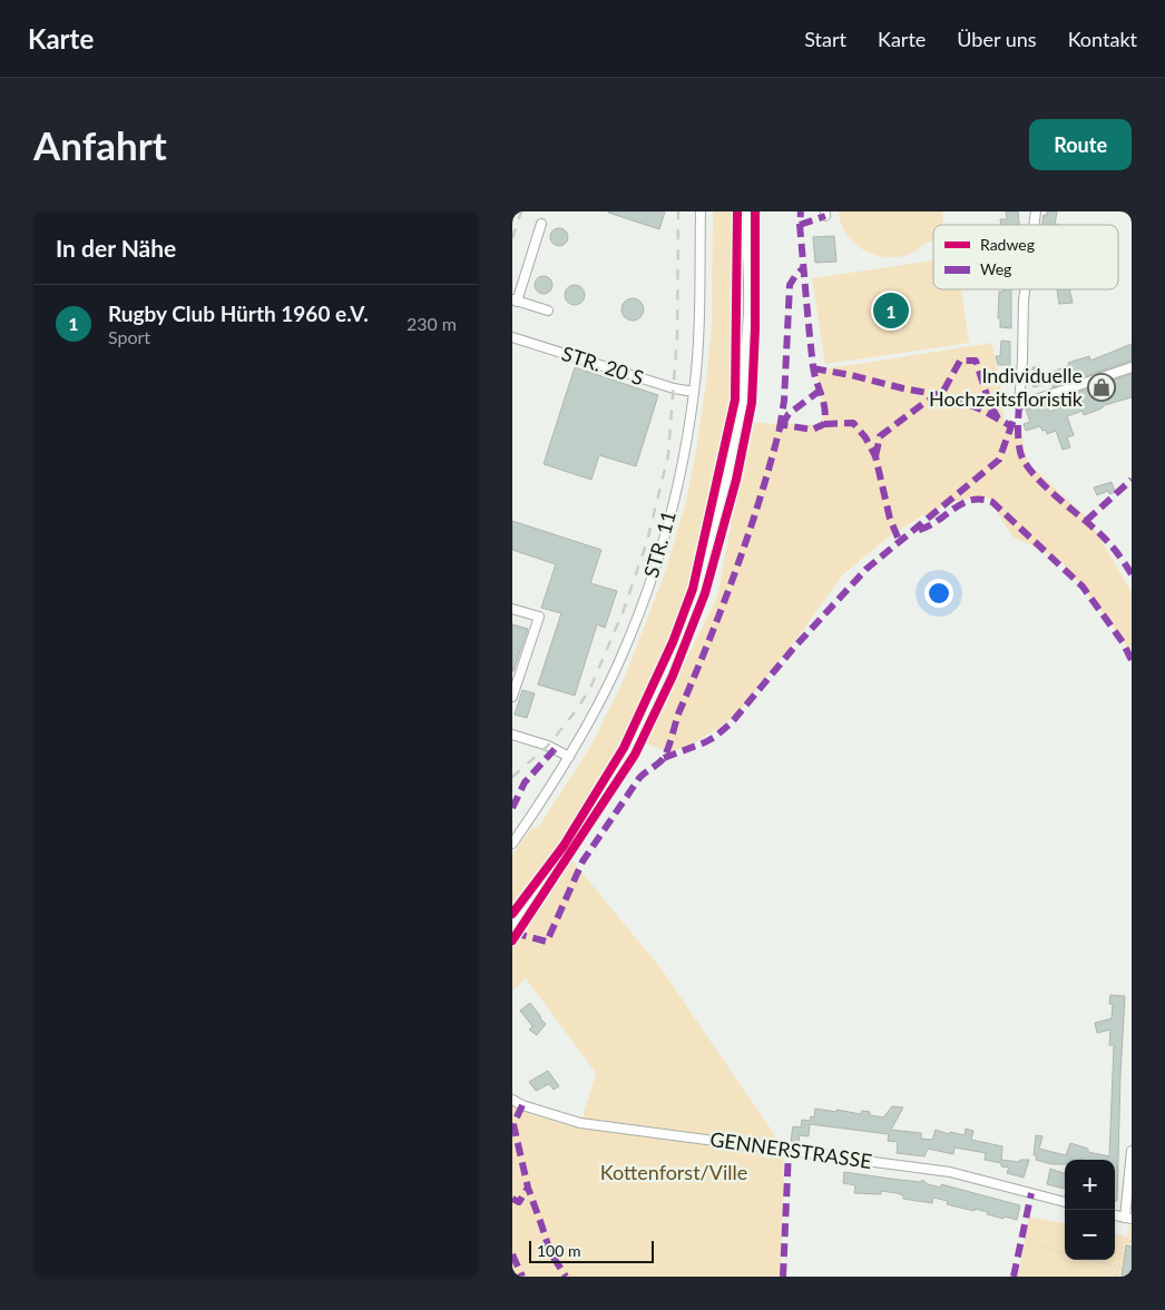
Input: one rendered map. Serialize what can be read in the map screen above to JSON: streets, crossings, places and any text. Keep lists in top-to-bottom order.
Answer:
{
  "streets": {
    "street": ["STR. 20 S", "STR. 11", "GENNERSTRASSE"]
  },
  "crossings": [
    ["STR. 20 S", "STR. 11"]
  ],
  "parks": ["Kottenforst/Ville"],
  "places": {
    "shop": ["Individuelle Hochzeitsfloristik"]
  },
  "legend": ["Radweg", "Weg"],
  "scale_bar": "100 m",
  "page": {
    "header": "Karte",
    "nav": [
      "Start",
      "Karte",
      "Über uns",
      "Kontakt"
    ],
    "buttons": "Route",
    "title": "Anfahrt",
    "heading": "In der Nähe",
    "list": [
      {
        "mark": "1",
        "name": "Rugby Club Hürth 1960 e.V.",
        "note": "Sport",
        "value": "230 m"
      }
    ],
    "pins": "1",
    "map_buttons": ["+", "−"],
    "scale": "100 m"
  }
}
